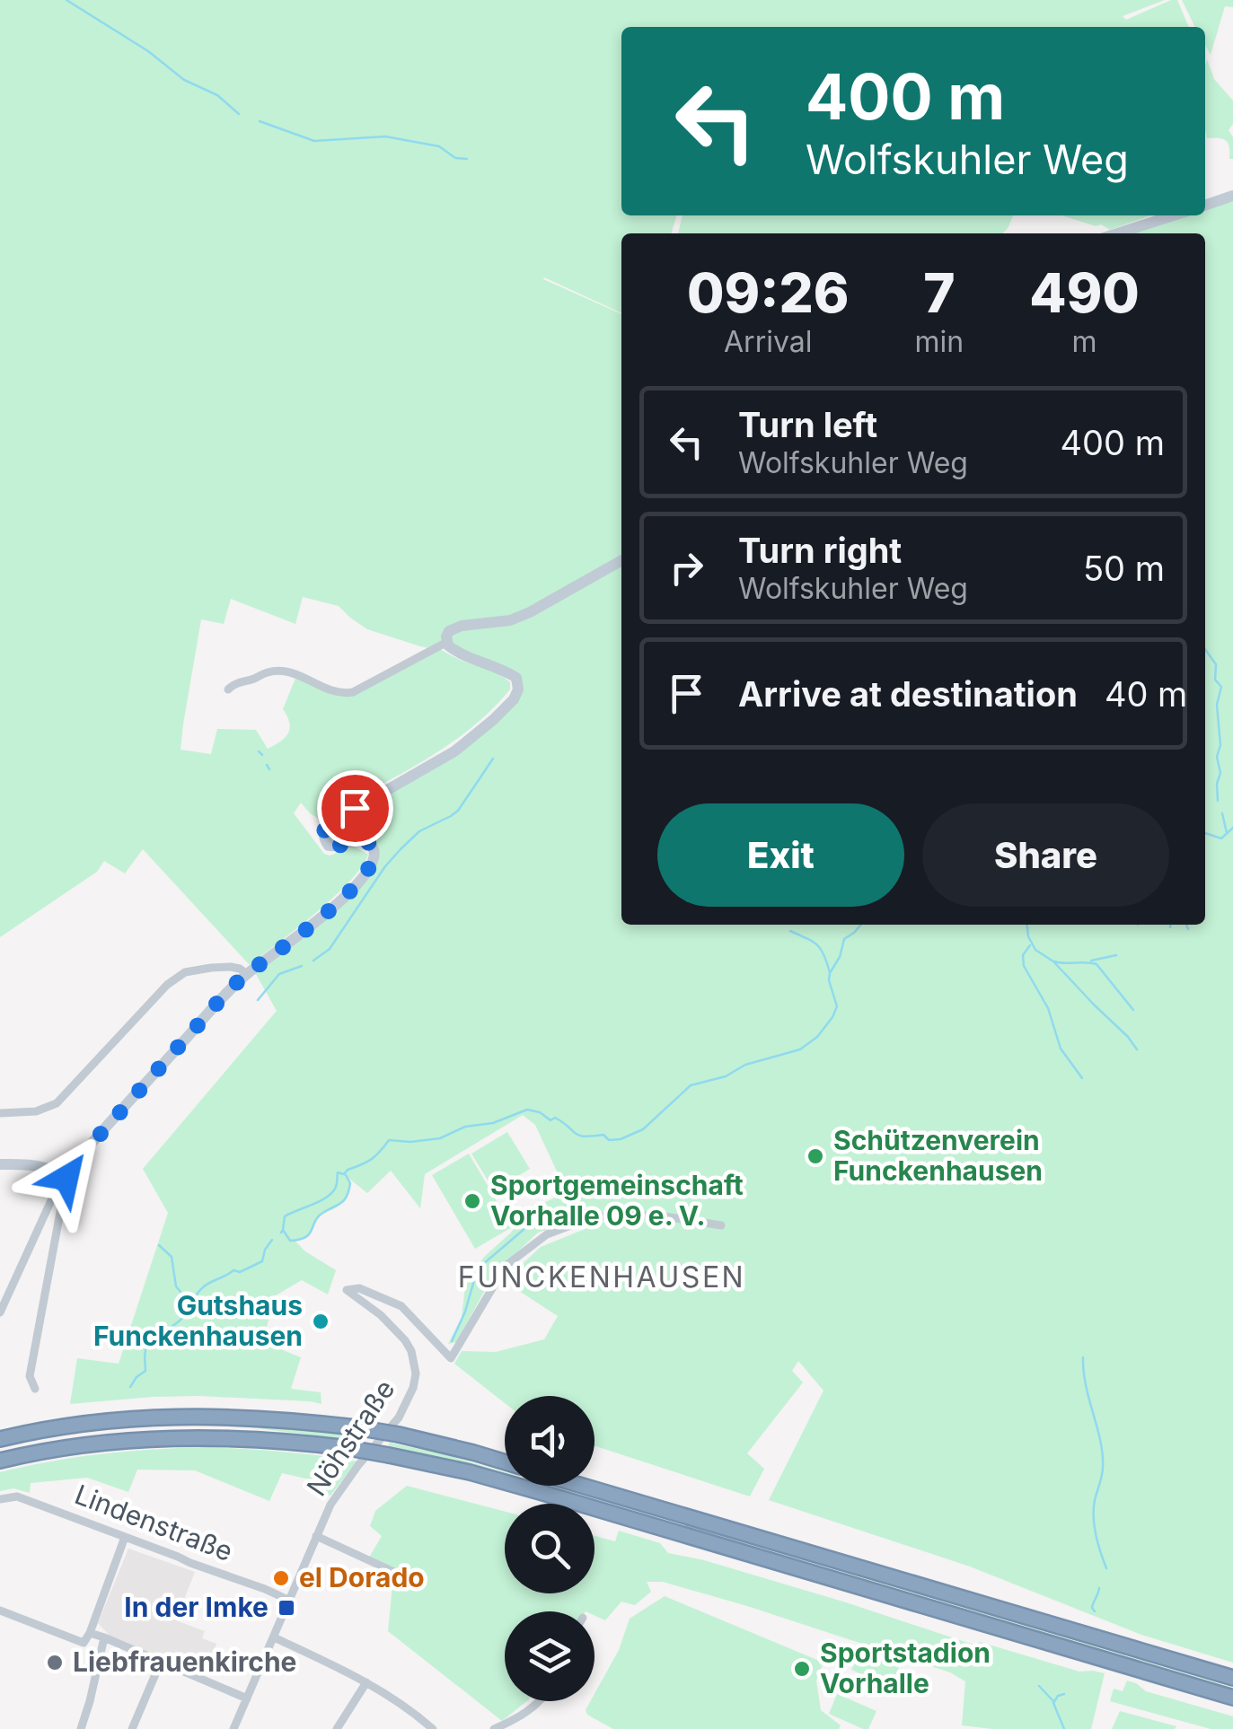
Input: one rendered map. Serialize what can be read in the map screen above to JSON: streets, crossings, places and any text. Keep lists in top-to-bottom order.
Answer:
{
  "streets": {
    "street": ["Nöhstraße", "Lindenstraße"]
  },
  "crossings": [
    ["Nöhstraße", "Lindenstraße"]
  ],
  "districts": ["FUNCKENHAUSEN"],
  "places": {
    "other": [
      "Schützenverein Funckenhausen",
      "Sportgemeinschaft Vorhalle 09 e. V.",
      "Gutshaus Funckenhausen",
      "el Dorado",
      "Liebfrauenkirche",
      "Sportstadion Vorhalle"
    ],
    "transit": ["In der Imke"]
  },
  "page": {
    "turn": ["400 m", "Wolfskuhler Weg"],
    "eta": [
      "09:26",
      "Arrival",
      "7",
      "min",
      "490",
      "m"
    ],
    "list": [
      {
        "name": "Turn left",
        "note": "Wolfskuhler Weg",
        "value": "400 m"
      },
      {
        "name": "Turn right",
        "note": "Wolfskuhler Weg",
        "value": "50 m"
      },
      {
        "name": "Arrive at destination",
        "value": "40 m"
      }
    ],
    "buttons": ["Exit", "Share"]
  }
}
